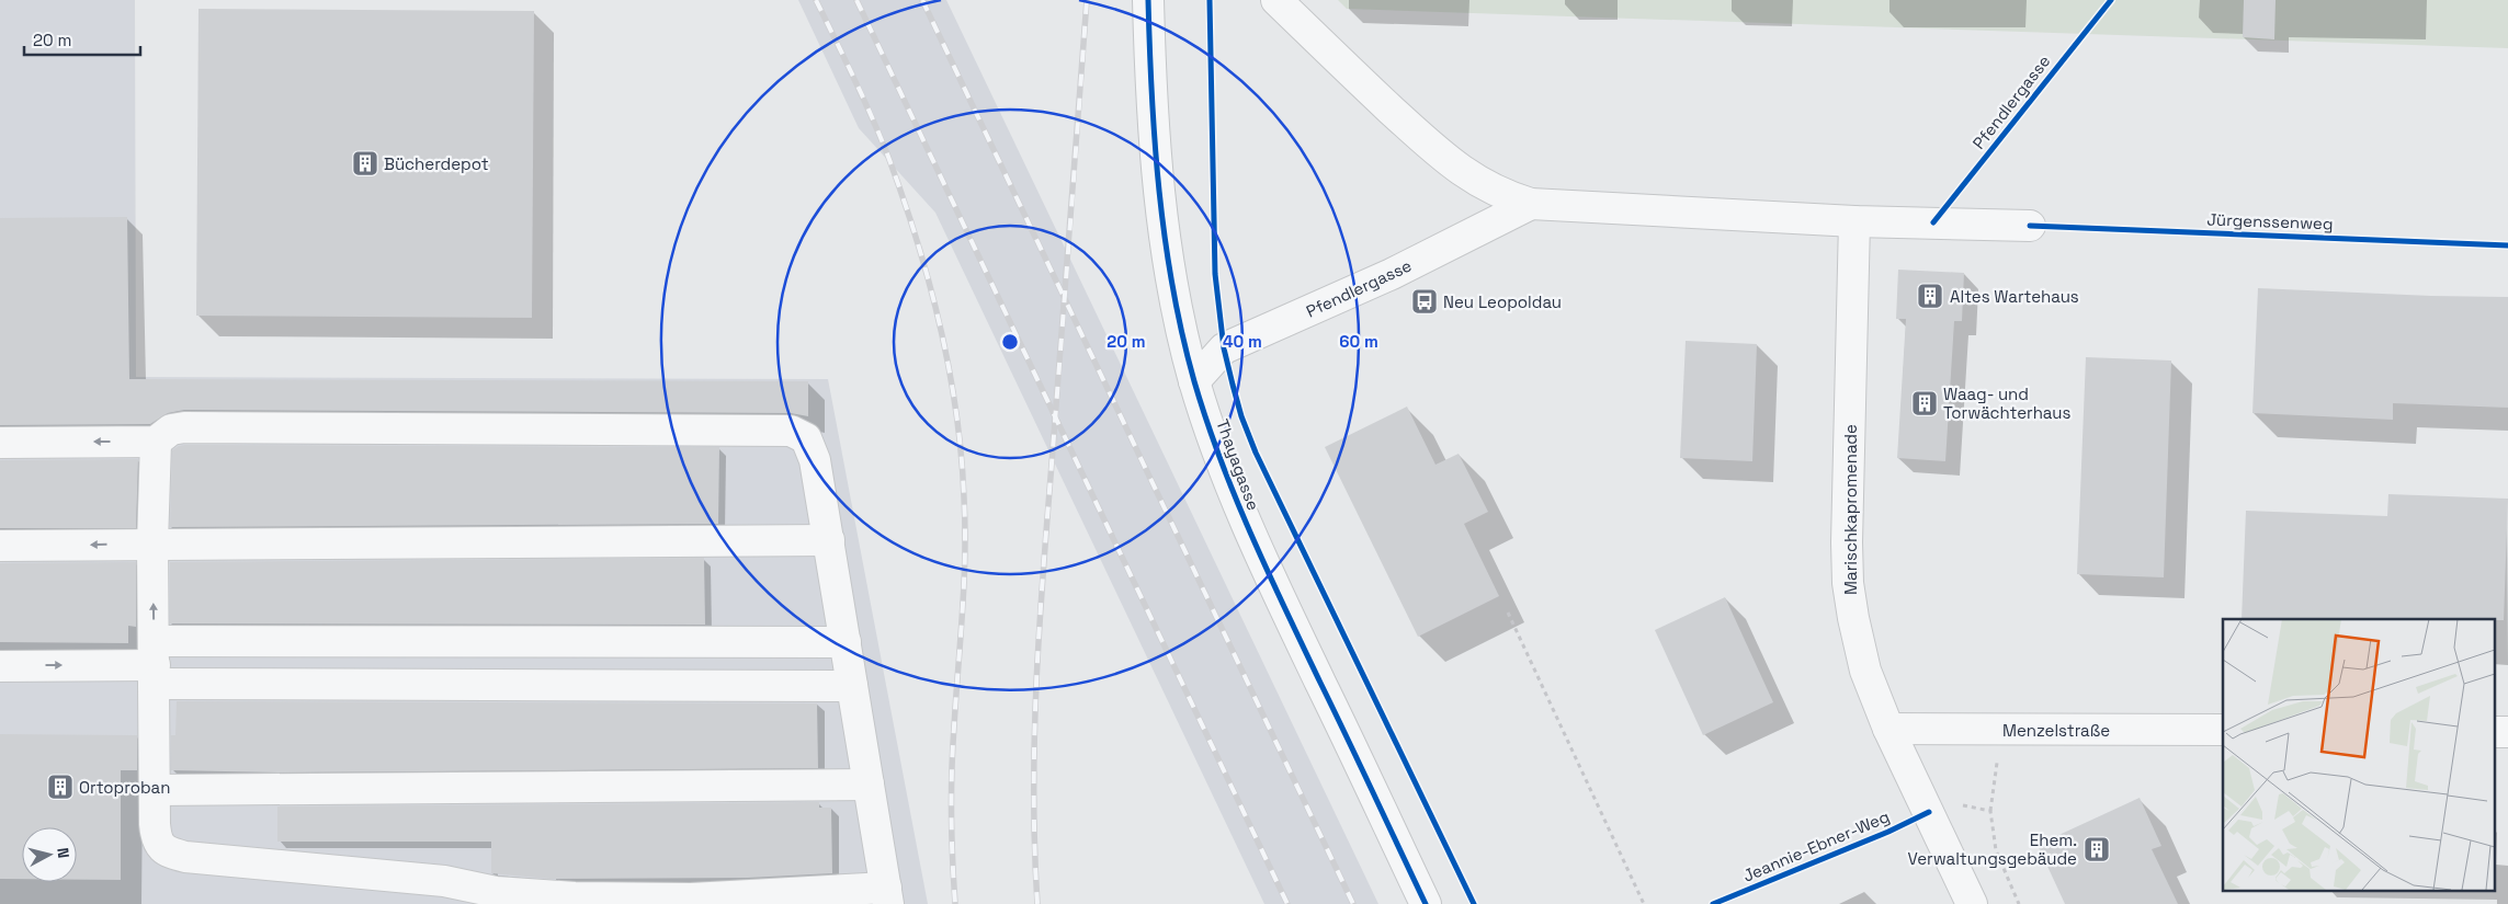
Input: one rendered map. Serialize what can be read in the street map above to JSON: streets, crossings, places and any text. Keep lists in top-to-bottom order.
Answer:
{
  "streets": {
    "street": [
      "Pfendlergasse",
      "Thayagasse",
      "Marischkapromenade",
      "Menzelstraße"
    ],
    "cycle path": ["Jürgenssenweg", "Jeannie-Ebner-Weg"]
  },
  "crossings": [
    ["Pfendlergasse", "Thayagasse"],
    ["Pfendlergasse", "Marischkapromenade"],
    ["Marischkapromenade", "Menzelstraße"]
  ],
  "places": {
    "building": [
      "Bücherdepot",
      "Altes Wartehaus",
      "Waag- und Torwächterhaus",
      "Ortoproban",
      "Ehem. Verwaltungsgebäude"
    ],
    "bus stop": ["Neu Leopoldau"]
  },
  "scale_bar": "20 m",
  "north": "right",
  "rings": ["20 m", "40 m", "60 m"]
}
